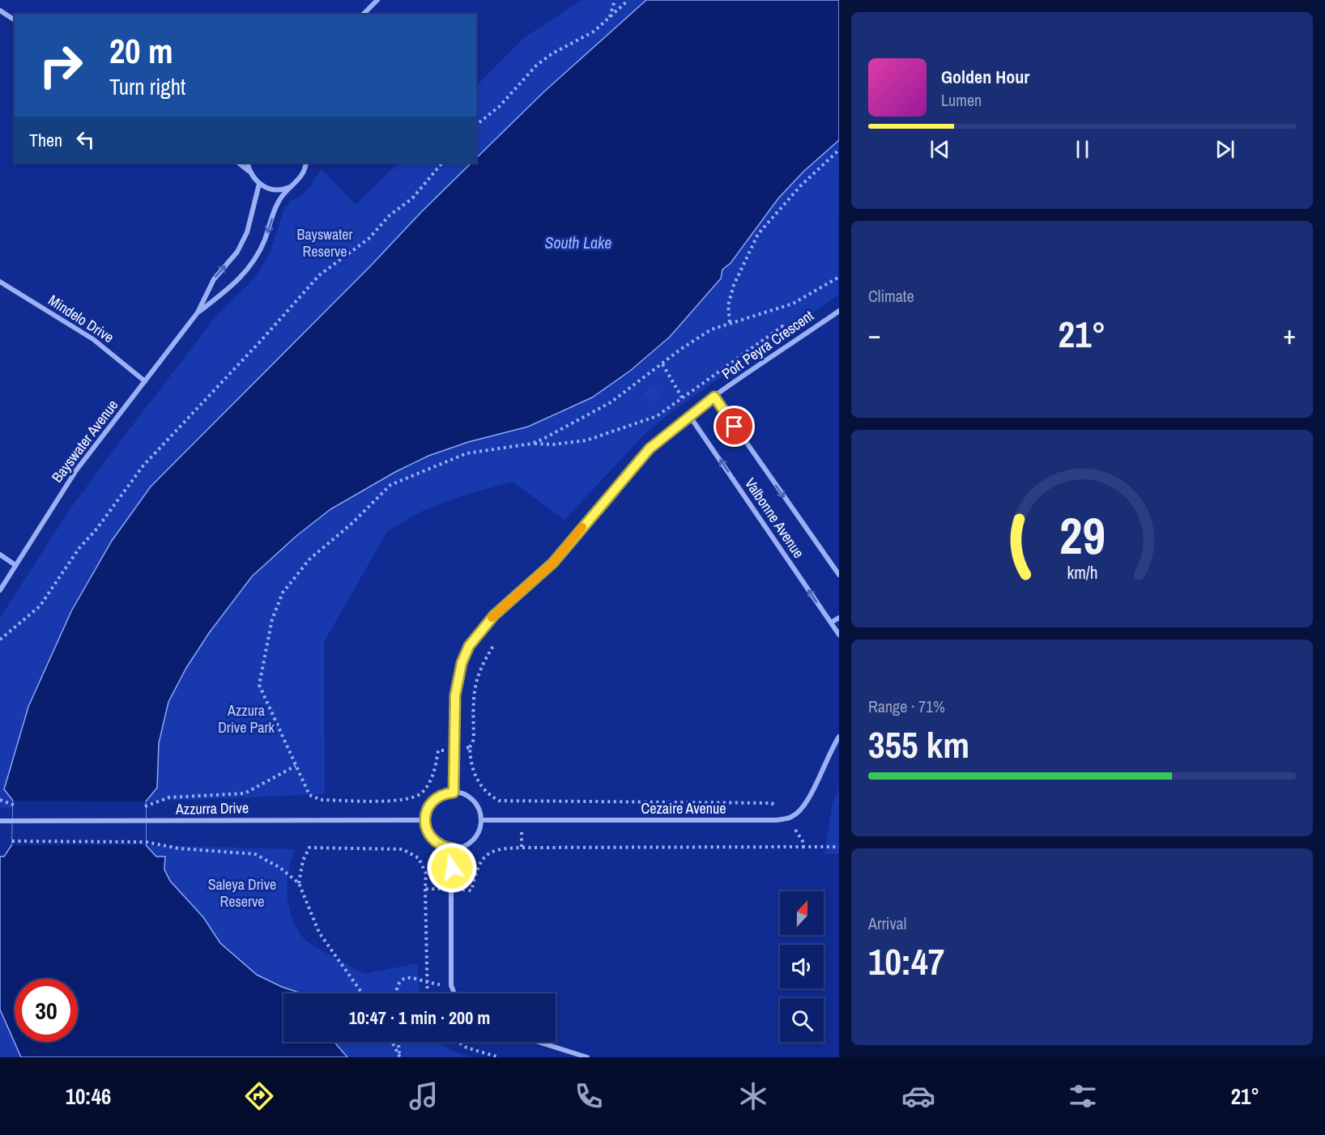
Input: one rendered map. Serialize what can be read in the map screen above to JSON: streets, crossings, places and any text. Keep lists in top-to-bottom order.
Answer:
{
  "streets": {
    "street": [
      "Mindelo Drive",
      "Port Peyra Crescent",
      "Bayswater Avenue",
      "Valbonne Avenue",
      "Azzurra Drive",
      "Cezaire Avenue"
    ]
  },
  "crossings": [
    ["Mindelo Drive", "Bayswater Avenue"],
    ["Port Peyra Crescent", "Valbonne Avenue"],
    ["Port Peyra Crescent", "Azzurra Drive"],
    ["Port Peyra Crescent", "Cezaire Avenue"],
    ["Azzurra Drive", "Cezaire Avenue"]
  ],
  "water": ["South Lake"],
  "parks": ["Bayswater Reserve", "Azzura Drive Park", "Saleya Drive Reserve"],
  "north": "top",
  "page": {
    "turn": ["20 m", "Turn right"],
    "song": ["Golden Hour", "Lumen"],
    "then": "Then",
    "tile": [
      "Climate",
      ["Range · 71%", "355 km"],
      ["Arrival", "10:47"]
    ],
    "heat": ["−", "21°", "+"],
    "limit": "30",
    "trip": "10:47 · 1 min · 200 m",
    "tabs": ["10:46", "21°"],
    "gauge": ["29", "km/h"]
  }
}
